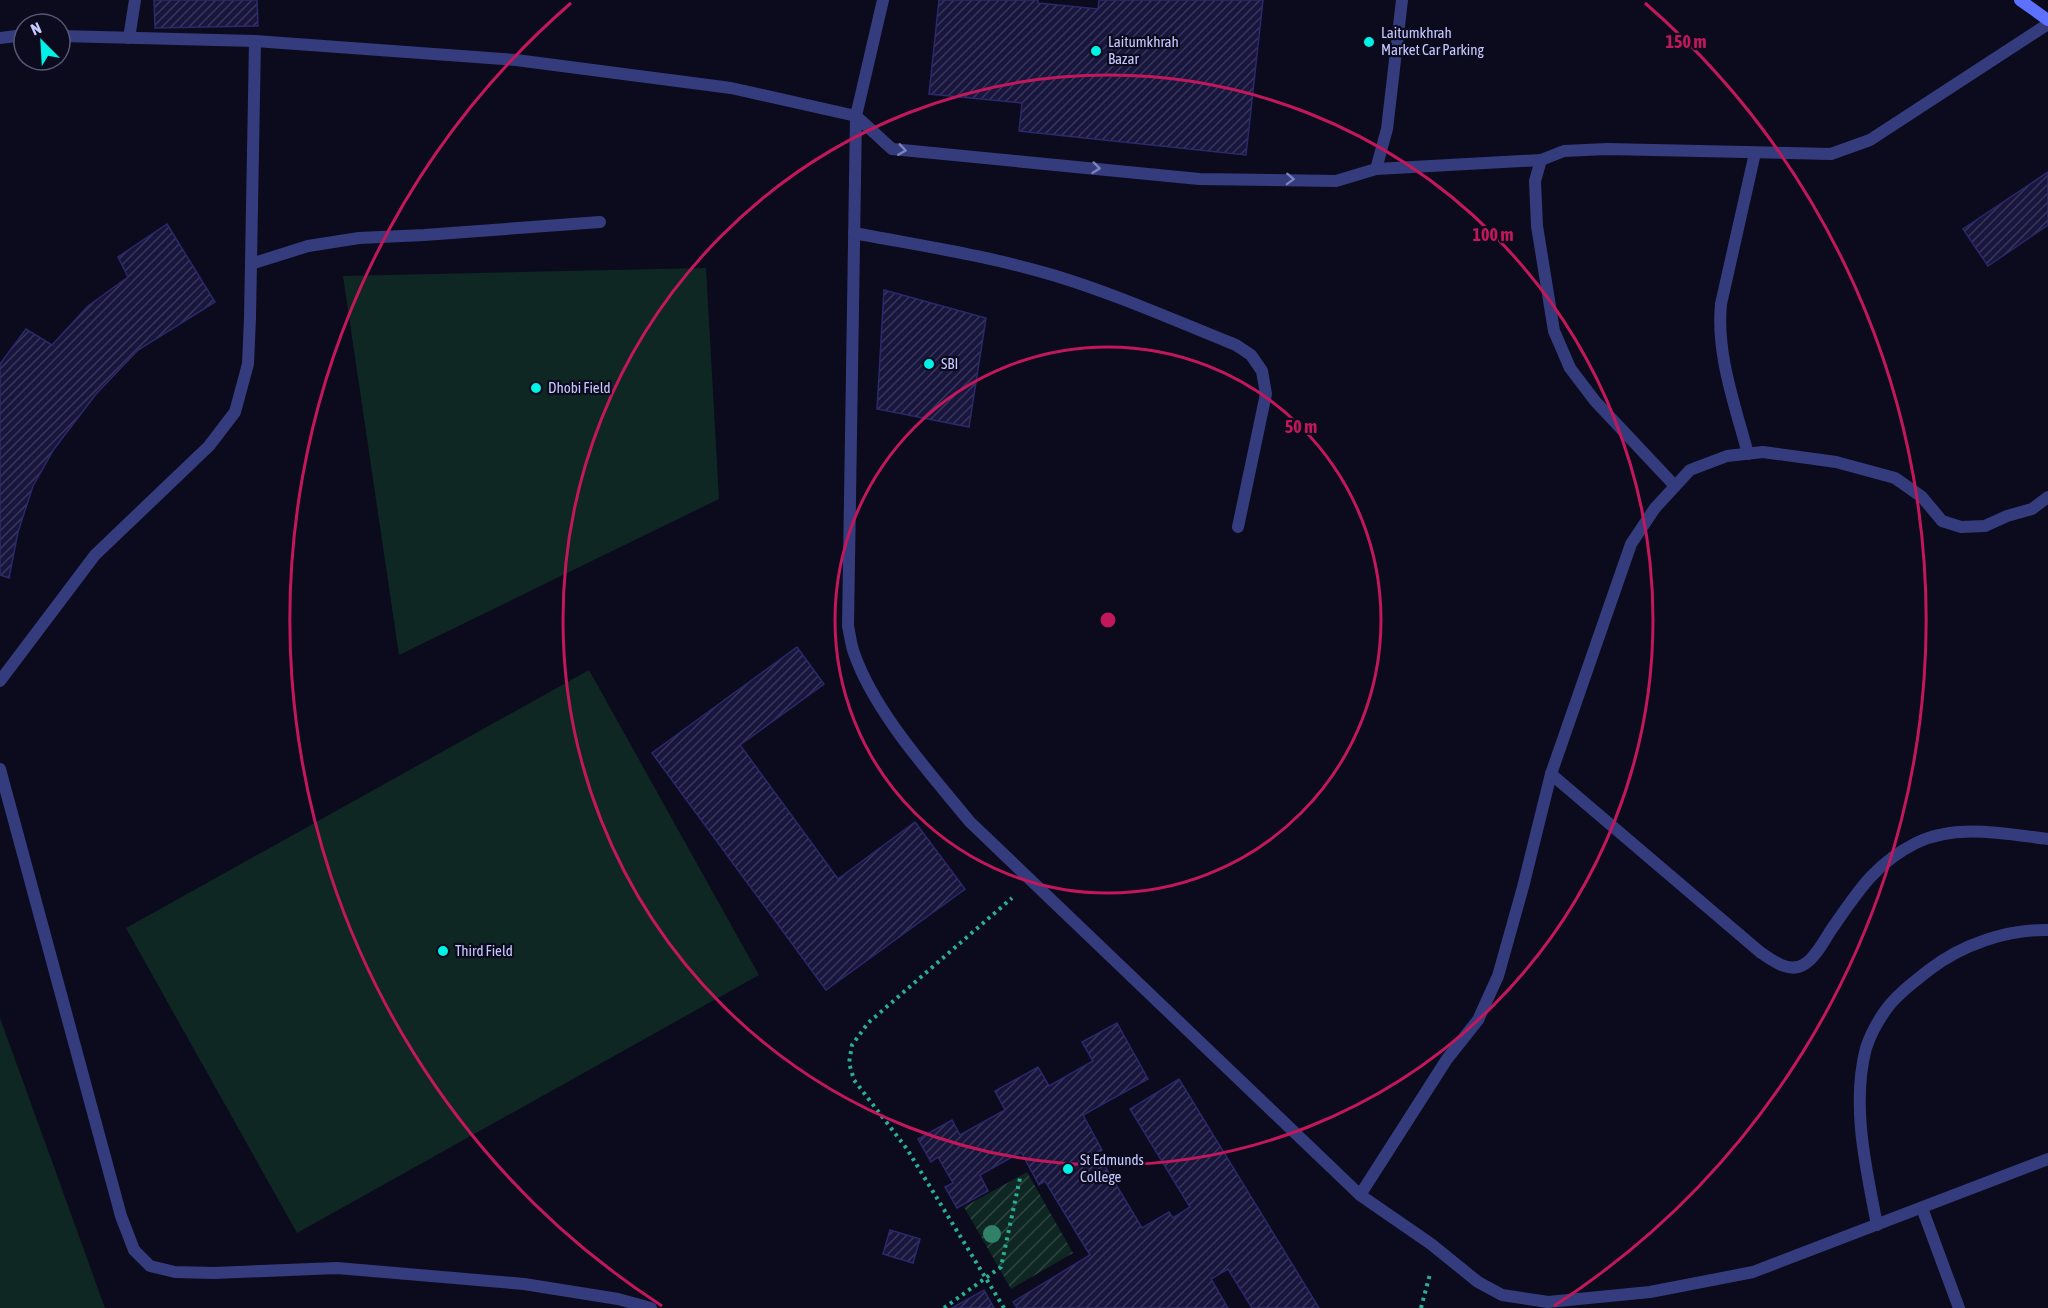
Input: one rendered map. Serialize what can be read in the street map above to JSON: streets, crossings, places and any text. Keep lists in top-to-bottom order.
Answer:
{
  "places": [
    "Laitumkhrah Market Car Parking",
    "Laitumkhrah Bazar",
    "SBI",
    "Dhobi Field",
    "Third Field",
    "St Edmunds College"
  ],
  "north": "top left",
  "rings": ["150 m", "100 m", "50 m"]
}
